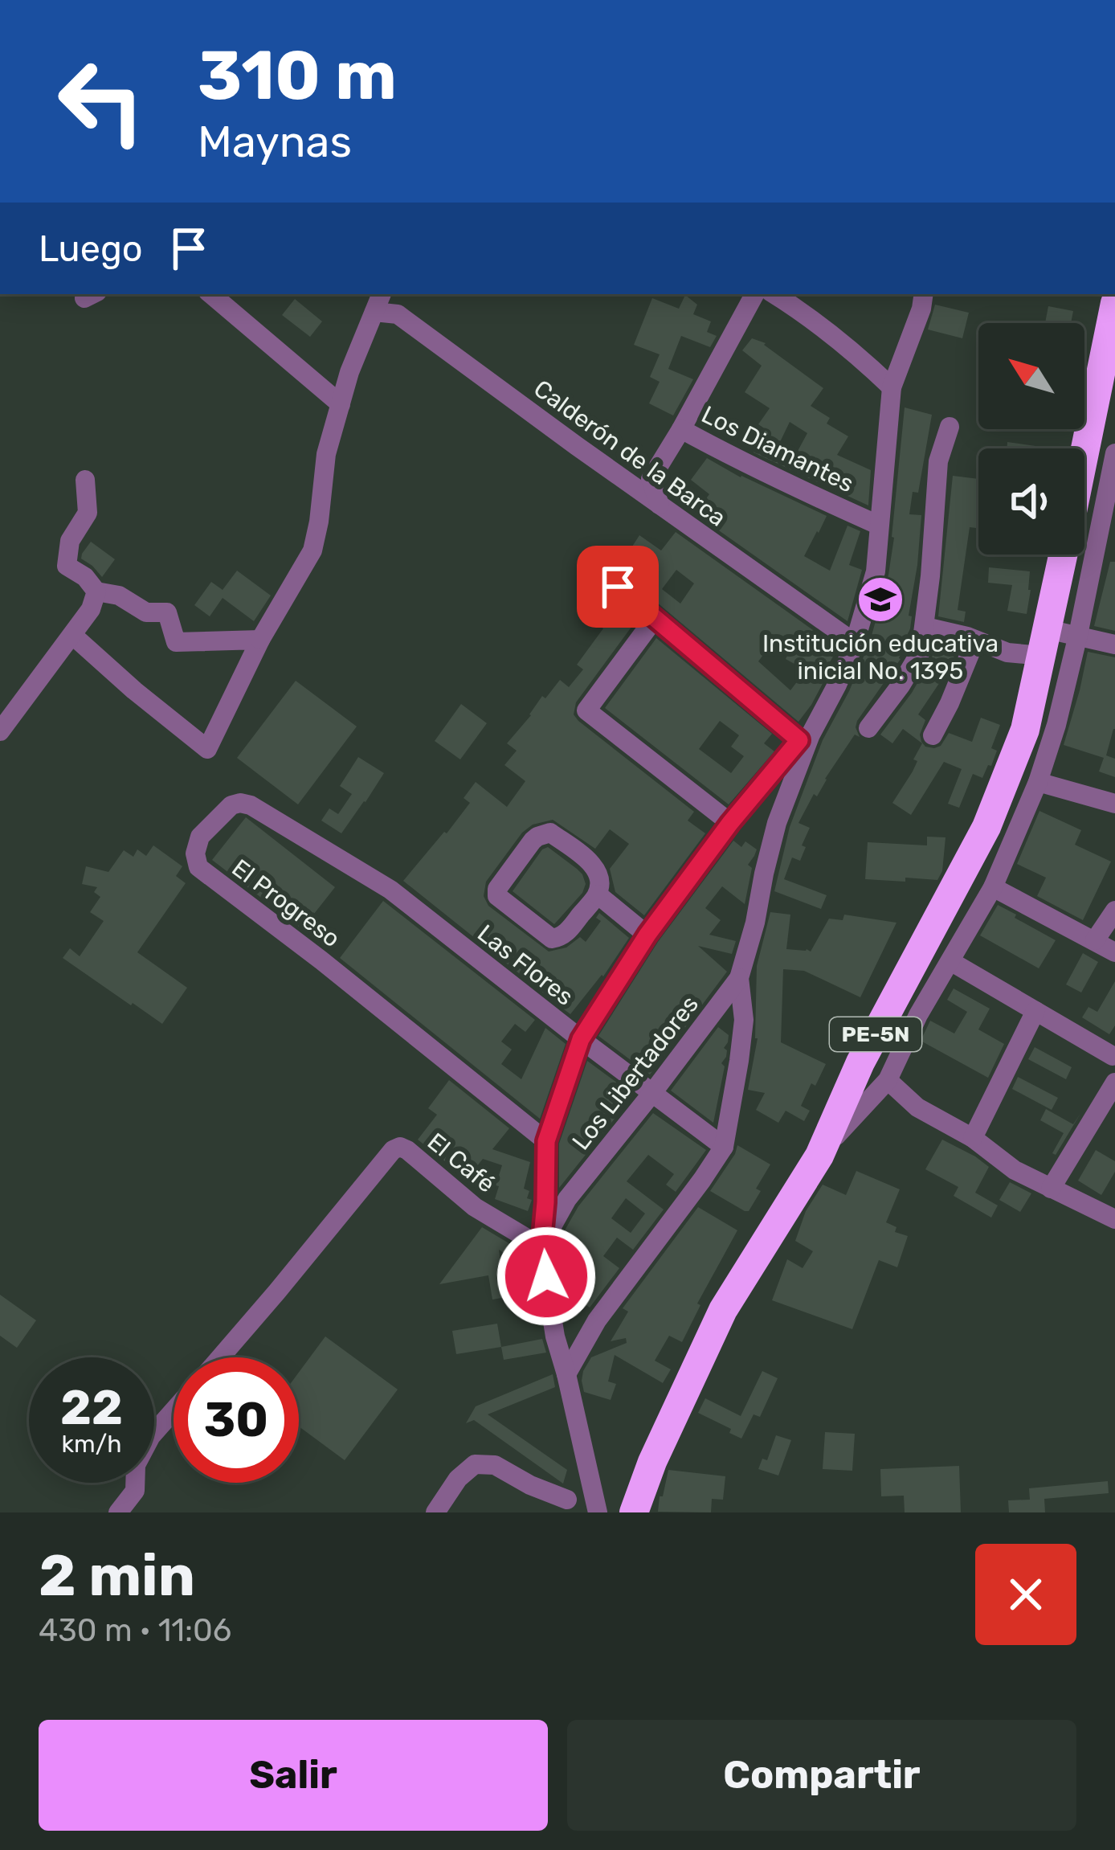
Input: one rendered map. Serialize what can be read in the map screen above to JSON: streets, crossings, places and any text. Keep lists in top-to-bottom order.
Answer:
{
  "streets": {
    "highway": ["PE-5N"],
    "street": [
      "Los Diamantes",
      "Calderón de la Barca",
      "El Progreso",
      "Las Flores",
      "Los Libertadores",
      "El Café"
    ]
  },
  "crossings": [
    ["Los Diamantes", "Calderón de la Barca"],
    ["El Progreso", "Las Flores"],
    ["Las Flores", "Los Libertadores"],
    ["Los Libertadores", "El Café"]
  ],
  "places": {
    "school or university": ["Institución educativa inicial No. 1395"]
  },
  "north": "top left",
  "page": {
    "turn": ["310 m", "Maynas"],
    "then": "Luego",
    "speed": "22 km/h",
    "limit": "30",
    "heading": ["2 min", "430 m · 11:06"],
    "buttons": ["Salir", "Compartir"]
  }
}
